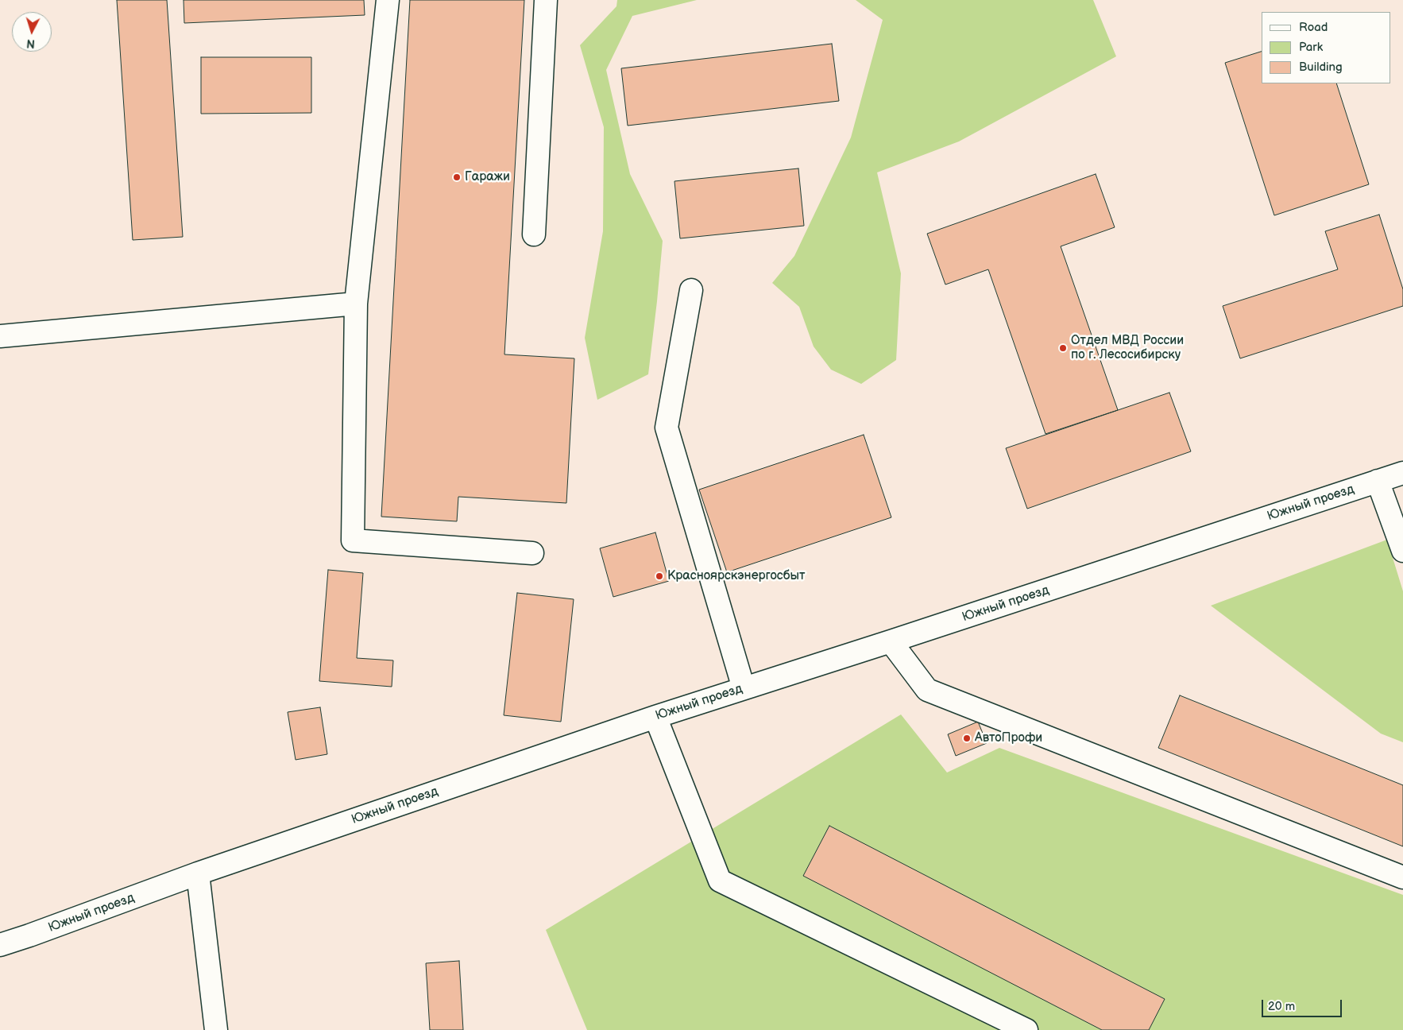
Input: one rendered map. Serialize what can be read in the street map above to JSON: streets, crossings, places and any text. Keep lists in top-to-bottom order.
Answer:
{
  "streets": {
    "street": ["Южный проезд"]
  },
  "places": [
    "Гаражи",
    "Отдел МВД России по г. Лесосибирску",
    "Красноярскэнергосбыт",
    "АвтоПрофи"
  ],
  "legend": ["Road", "Park", "Building"],
  "scale_bar": "20 m",
  "north": "bottom"
}
